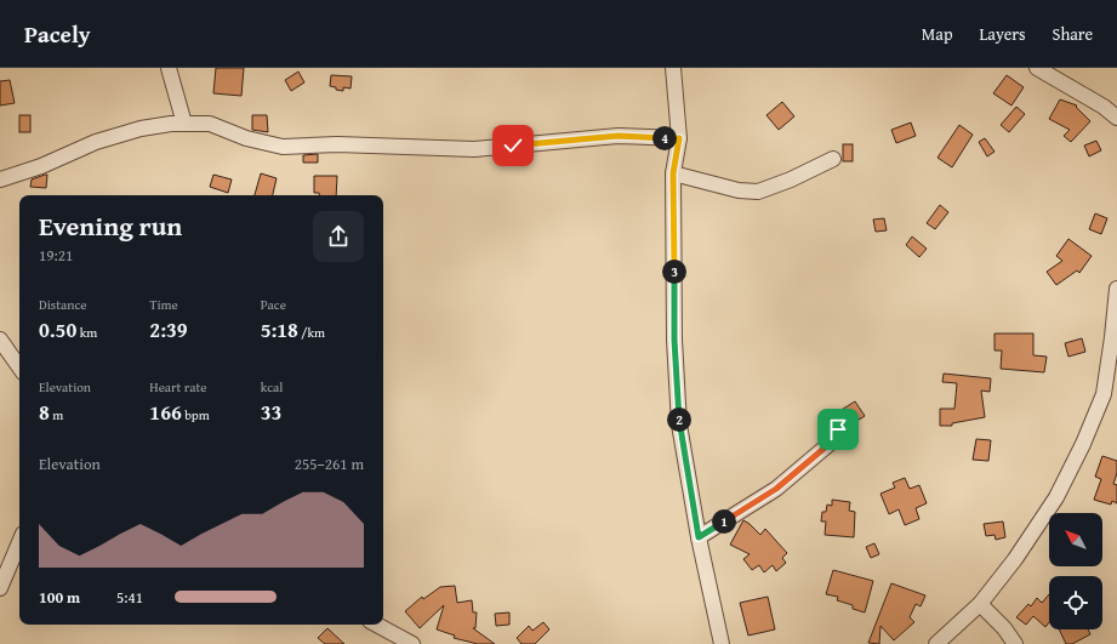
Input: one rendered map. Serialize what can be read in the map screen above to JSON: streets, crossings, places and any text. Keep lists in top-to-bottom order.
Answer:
{
  "north": "top left",
  "page": {
    "header": "Pacely",
    "nav": ["Map", "Layers", "Share"],
    "pins": [
      "4",
      "3",
      "2",
      "1"
    ],
    "heading": ["Evening run", "19:21"],
    "stats": [
      ["Distance", "0.50 km"],
      ["Time", "2:39"],
      ["Pace", "5:18 /km"],
      ["Elevation", "8 m"],
      ["Heart rate", "166 bpm"],
      ["kcal", "33"]
    ],
    "chart": ["Elevation", "255–261 m"],
    "list": [
      {
        "name": "100 m",
        "note": "5:41"
      }
    ]
  }
}
